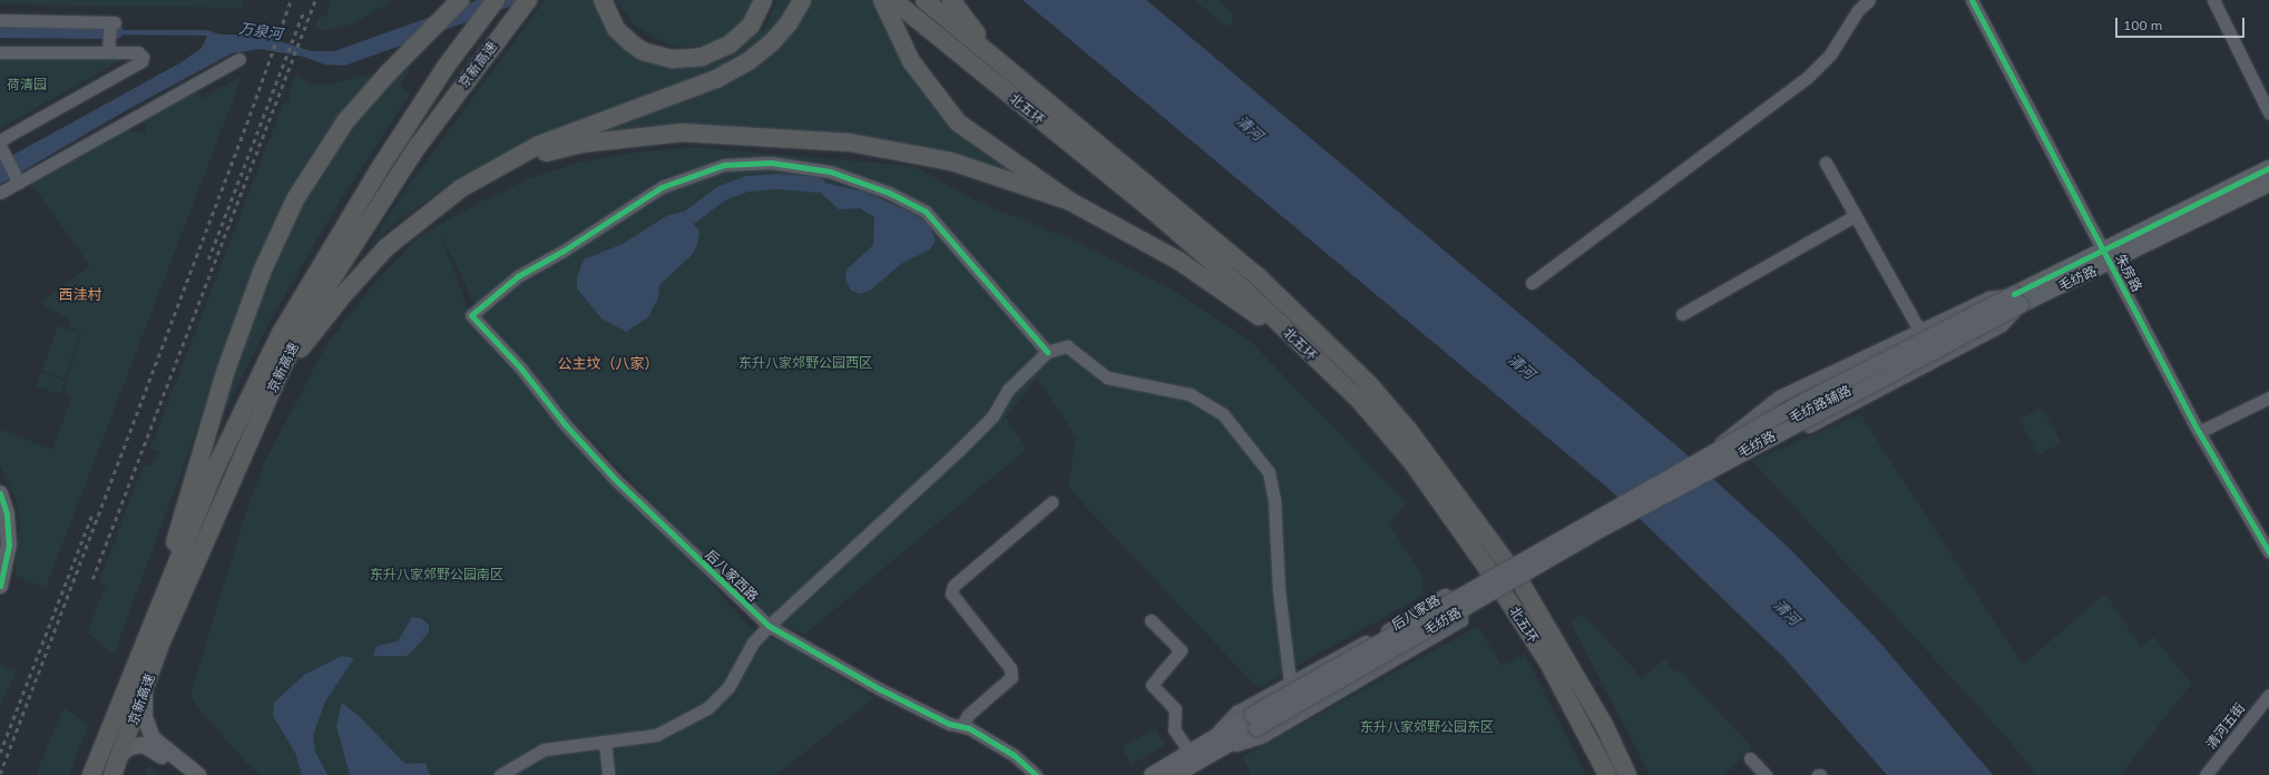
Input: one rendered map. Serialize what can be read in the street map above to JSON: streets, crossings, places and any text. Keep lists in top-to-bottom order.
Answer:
{
  "streets": {
    "highway": ["京新高速", "北五环"],
    "main road": ["毛纺路", "后八家路"],
    "street": [
      "朱房路",
      "毛纺路辅路",
      "后八家西路",
      "清河五街"
    ]
  },
  "crossings": [
    ["朱房路", "毛纺路"],
    ["毛纺路", "毛纺路辅路"],
    ["毛纺路", "后八家路"]
  ],
  "districts": ["西洼村", "公主坟（八家）"],
  "water": ["万泉河", "清河"],
  "parks": [
    "荷清园",
    "东升八家郊野公园西区",
    "东升八家郊野公园南区",
    "东升八家郊野公园东区"
  ],
  "scale_bar": "100 m"
}
